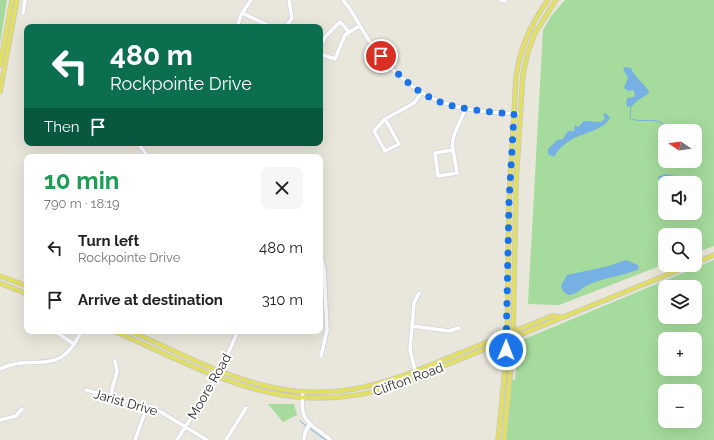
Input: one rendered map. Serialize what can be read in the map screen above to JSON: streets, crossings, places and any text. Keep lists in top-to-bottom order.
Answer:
{
  "streets": {
    "main road": ["Clifton Road"],
    "street": ["Moore Road", "Jarist Drive"]
  },
  "crossings": [
    ["Clifton Road", "Moore Road"],
    ["Moore Road", "Jarist Drive"]
  ],
  "north": "left",
  "page": {
    "turn": ["480 m", "Rockpointe Drive"],
    "then": "Then",
    "map_buttons": ["+", "−"],
    "heading": ["10 min", "790 m · 18:19"],
    "list": [
      {
        "name": "Turn left",
        "note": "Rockpointe Drive",
        "value": "480 m"
      },
      {
        "name": "Arrive at destination",
        "value": "310 m"
      }
    ]
  }
}
